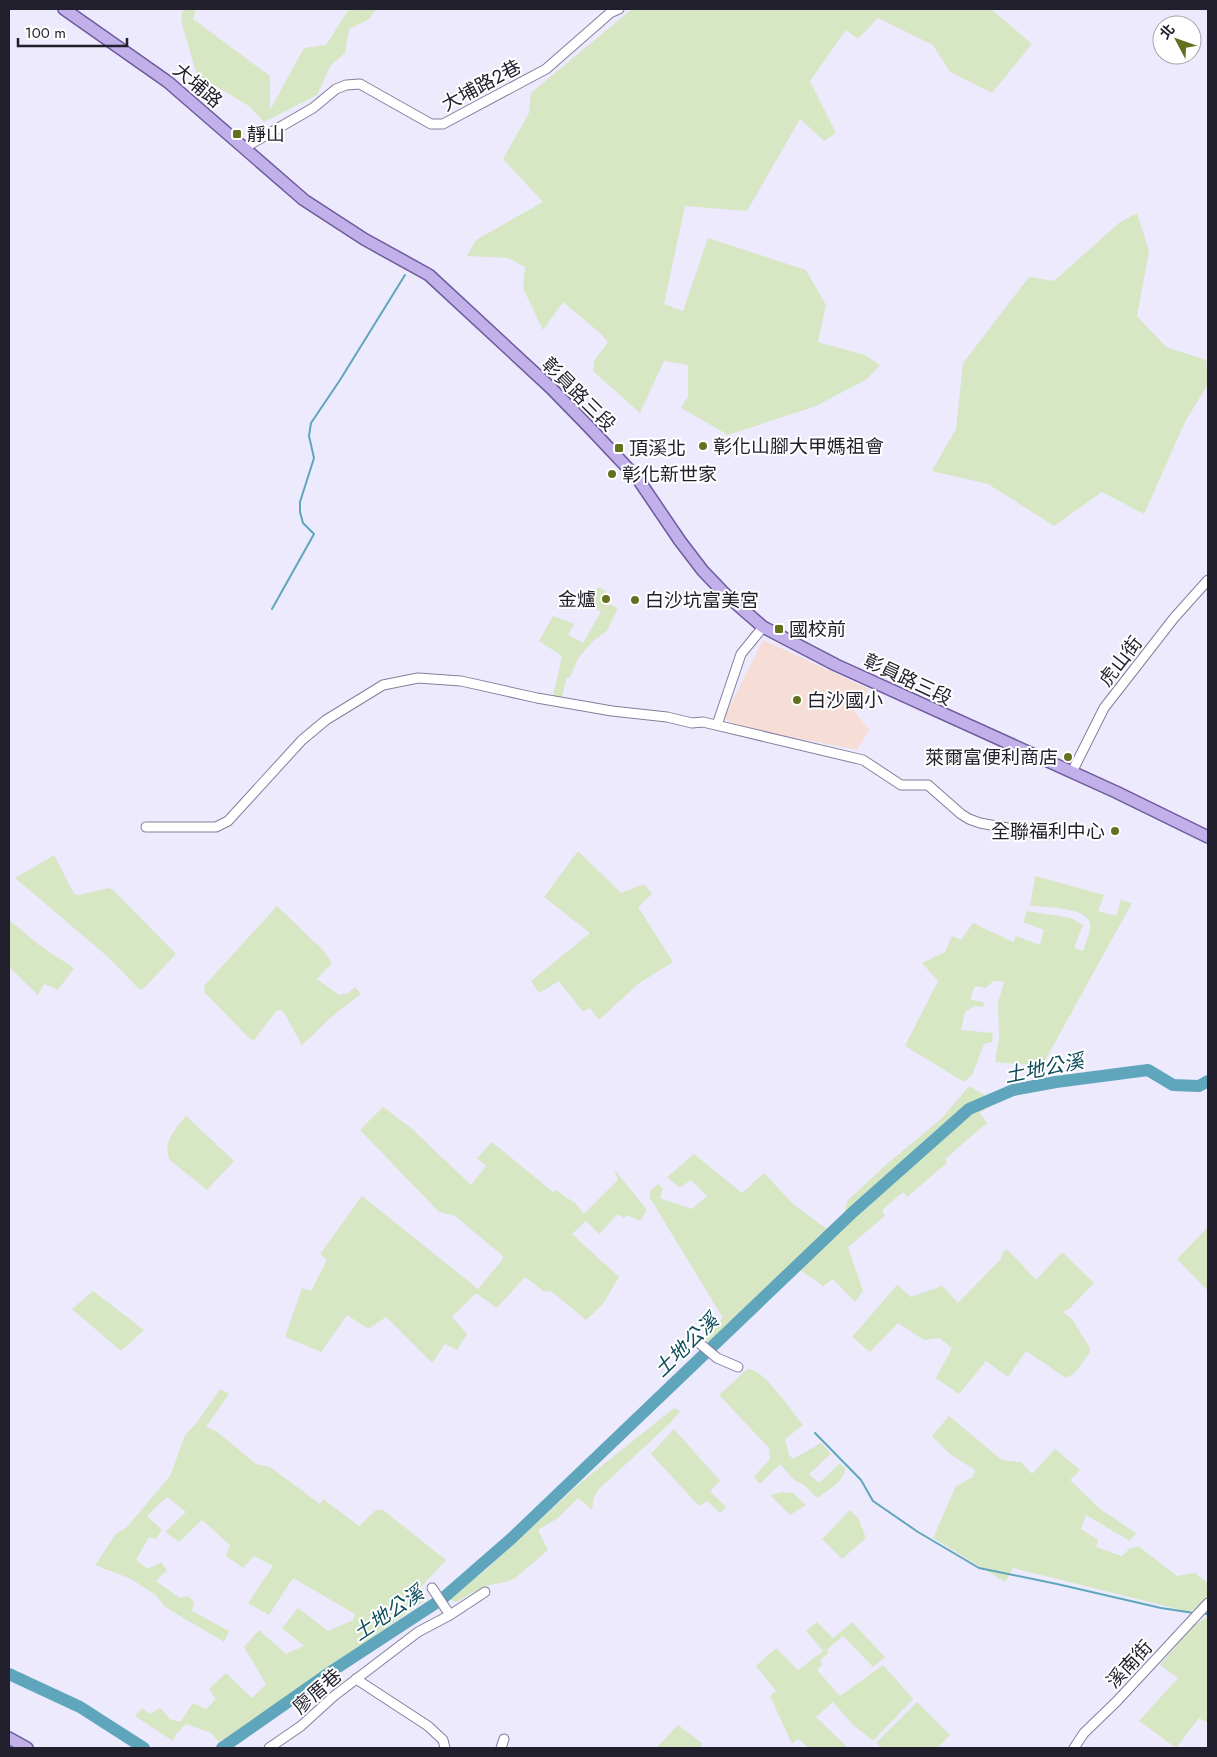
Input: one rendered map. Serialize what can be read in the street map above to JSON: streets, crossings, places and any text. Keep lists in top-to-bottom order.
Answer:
{
  "streets": {
    "main road": ["大埔路", "彰員路三段"],
    "street": [
      "大埔路2巷",
      "虎山街",
      "溪南街",
      "廖厝巷"
    ]
  },
  "crossings": [
    ["大埔路", "大埔路2巷"],
    ["大埔路", "彰員路三段"],
    ["彰員路三段", "虎山街"]
  ],
  "water": ["土地公溪"],
  "places": {
    "transit": ["靜山", "頂溪北", "國校前"],
    "other": [
      "彰化山腳大甲媽祖會",
      "彰化新世家",
      "金爐",
      "白沙坑富美宮",
      "白沙國小",
      "萊爾富便利商店",
      "全聯福利中心"
    ]
  },
  "scale_bar": "100 m",
  "north": "top left"
}
